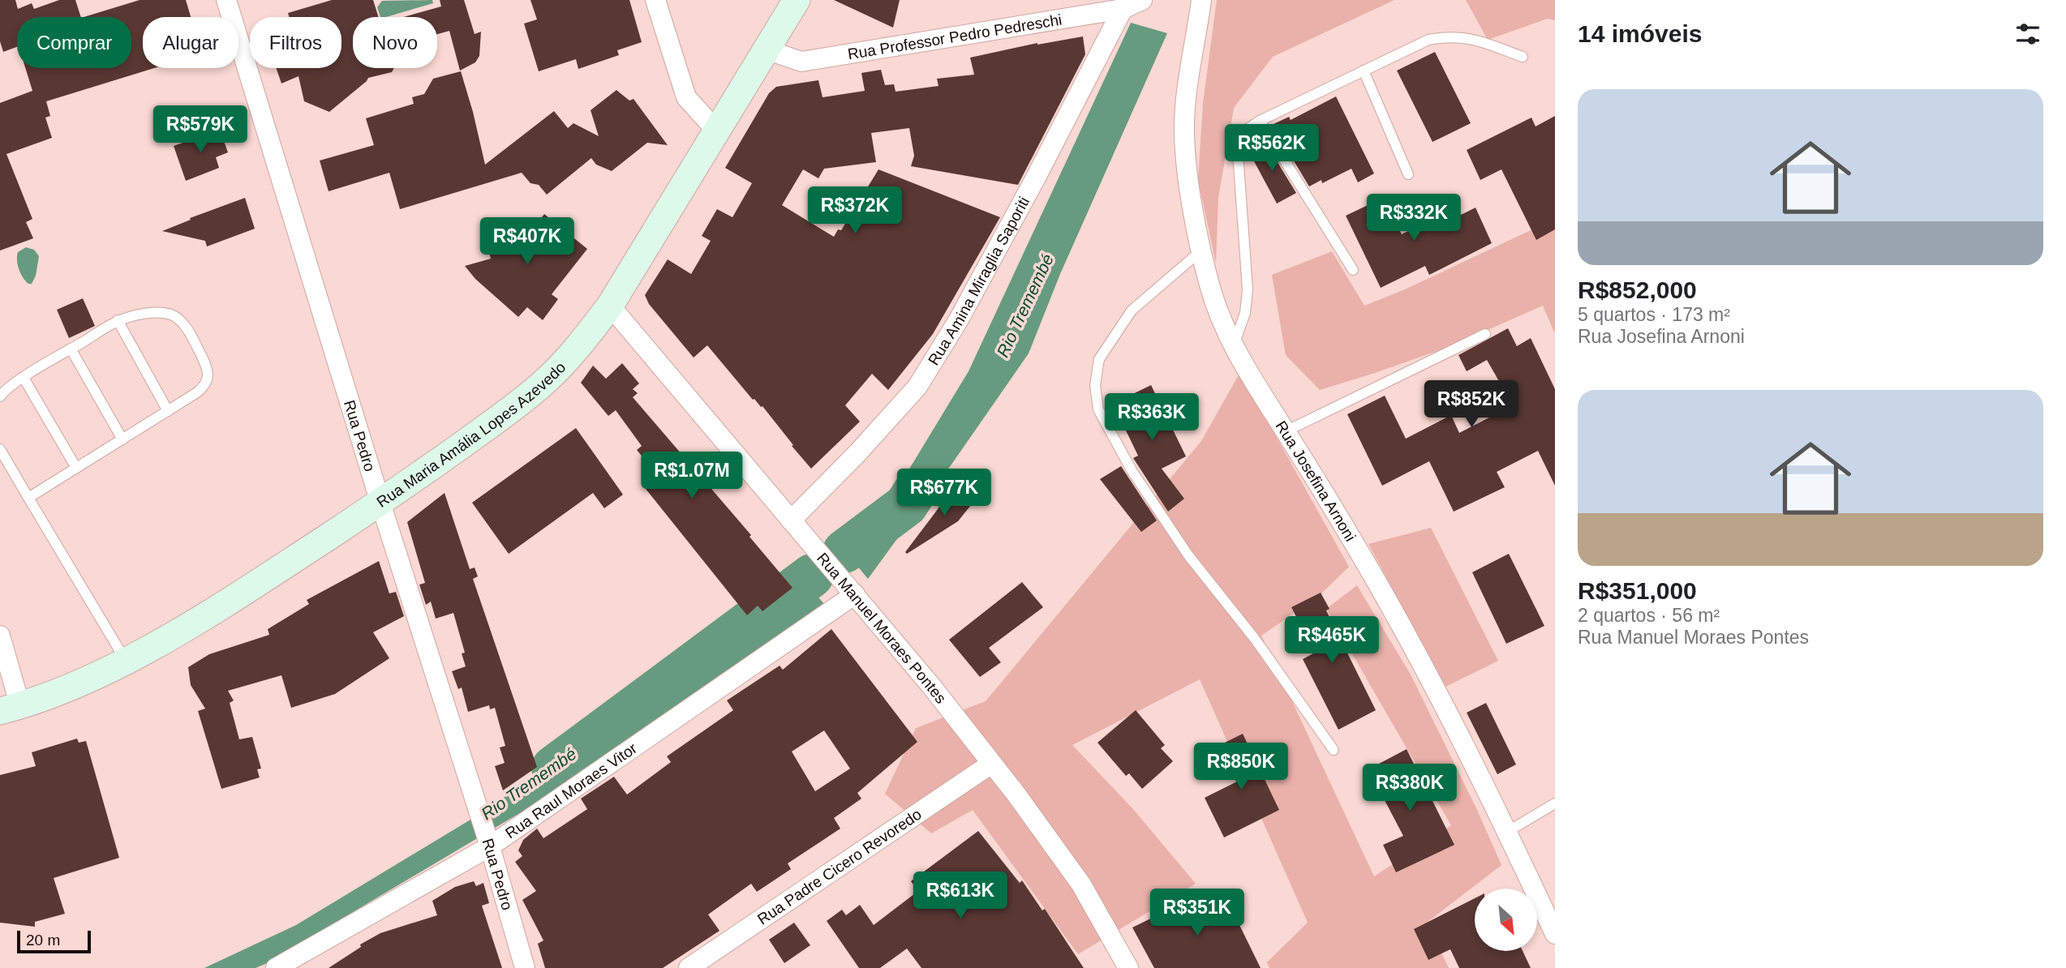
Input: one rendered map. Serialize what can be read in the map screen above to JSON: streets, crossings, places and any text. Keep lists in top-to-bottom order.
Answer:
{
  "streets": {
    "main road": ["Rua Maria Amália Lopes Azevedo"],
    "street": [
      "Rua Professor Pedro Pedreschi",
      "Rua Amina Miraglia Saporiti",
      "Rua Pedro",
      "Rua Josefina Arnoni",
      "Rua Manuel Moraes Pontes",
      "Rua Raul Moraes Vitor",
      "Rua Padre Cicero Revoredo"
    ]
  },
  "crossings": [
    ["Rua Professor Pedro Pedreschi", "Rua Amina Miraglia Saporiti"],
    ["Rua Professor Pedro Pedreschi", "Rua Maria Amália Lopes Azevedo"],
    ["Rua Amina Miraglia Saporiti", "Rua Manuel Moraes Pontes"],
    ["Rua Maria Amália Lopes Azevedo", "Rua Pedro"],
    ["Rua Maria Amália Lopes Azevedo", "Rua Manuel Moraes Pontes"],
    ["Rua Pedro", "Rua Raul Moraes Vitor"],
    ["Rua Manuel Moraes Pontes", "Rua Raul Moraes Vitor"],
    ["Rua Manuel Moraes Pontes", "Rua Padre Cicero Revoredo"]
  ],
  "water": ["Rio Tremembé"],
  "scale_bar": "20 m",
  "north": "bottom right",
  "page": {
    "heading": "14 imóveis",
    "chip": [
      "Comprar",
      "Alugar",
      "Filtros",
      "Novo"
    ],
    "list": [
      {
        "name": "R$852,000",
        "note": "5 quartos · 173 m² · Rua Josefina Arnoni"
      },
      {
        "name": "R$351,000",
        "note": "2 quartos · 56 m² · Rua Manuel Moraes Pontes"
      }
    ],
    "price": [
      "R$579K",
      "R$562K",
      "R$372K",
      "R$332K",
      "R$407K",
      "R$852K",
      "R$363K",
      "R$1.07M",
      "R$677K",
      "R$465K",
      "R$850K",
      "R$380K",
      "R$613K",
      "R$351K"
    ],
    "scale": "20 m"
  }
}
